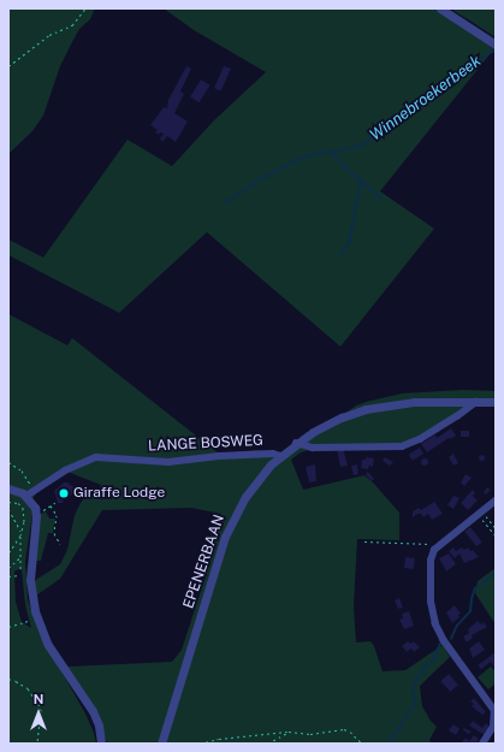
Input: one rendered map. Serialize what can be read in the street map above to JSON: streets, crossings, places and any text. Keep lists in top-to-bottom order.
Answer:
{
  "streets": {
    "street": ["LANGE BOSWEG", "EPENERBAAN"]
  },
  "crossings": [
    ["LANGE BOSWEG", "EPENERBAAN"]
  ],
  "water": ["Winnebroekerbeek"],
  "places": ["Giraffe Lodge"],
  "north": "top"
}
